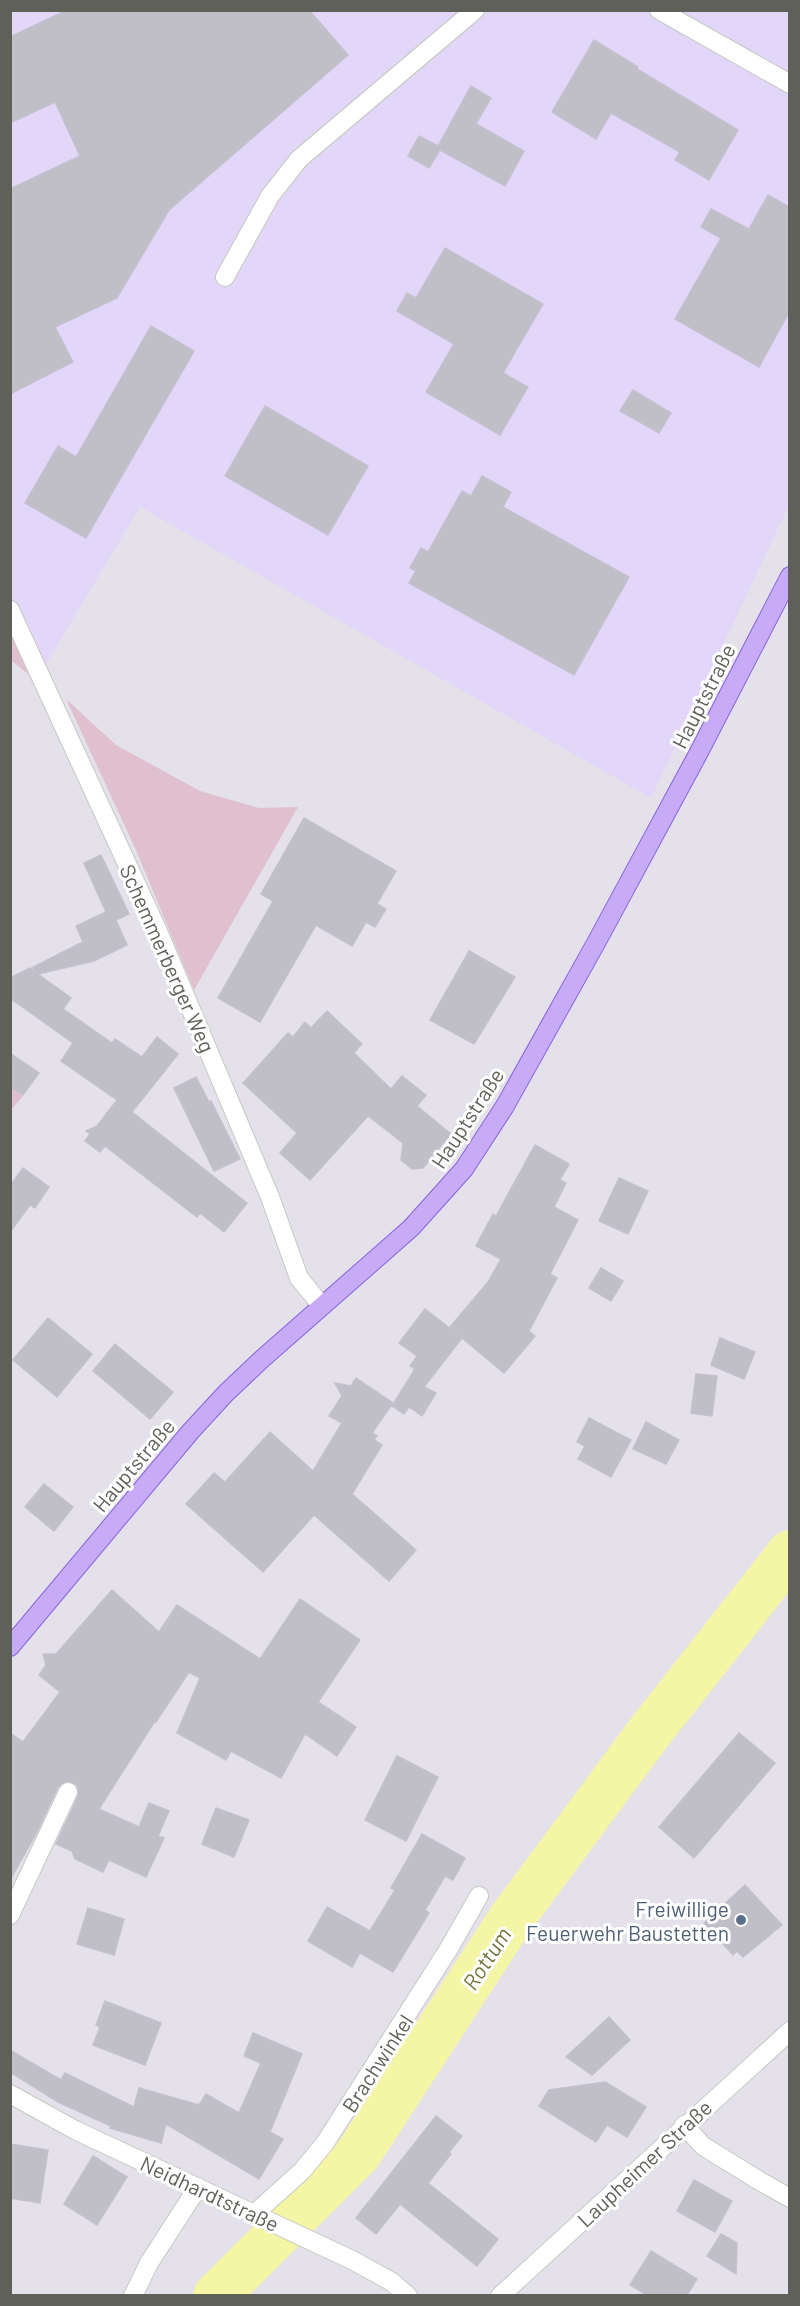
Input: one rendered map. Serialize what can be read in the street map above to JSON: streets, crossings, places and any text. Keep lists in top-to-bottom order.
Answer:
{
  "streets": {
    "main road": ["Hauptstraße"],
    "street": [
      "Schemmerberger Weg",
      "Brachwinkel",
      "Laupheimer Straße",
      "Neidhardtstraße"
    ]
  },
  "crossings": [
    ["Hauptstraße", "Schemmerberger Weg"],
    ["Brachwinkel", "Neidhardtstraße"]
  ],
  "water": ["Rottum"],
  "places": ["Freiwillige Feuerwehr Baustetten"]
}
